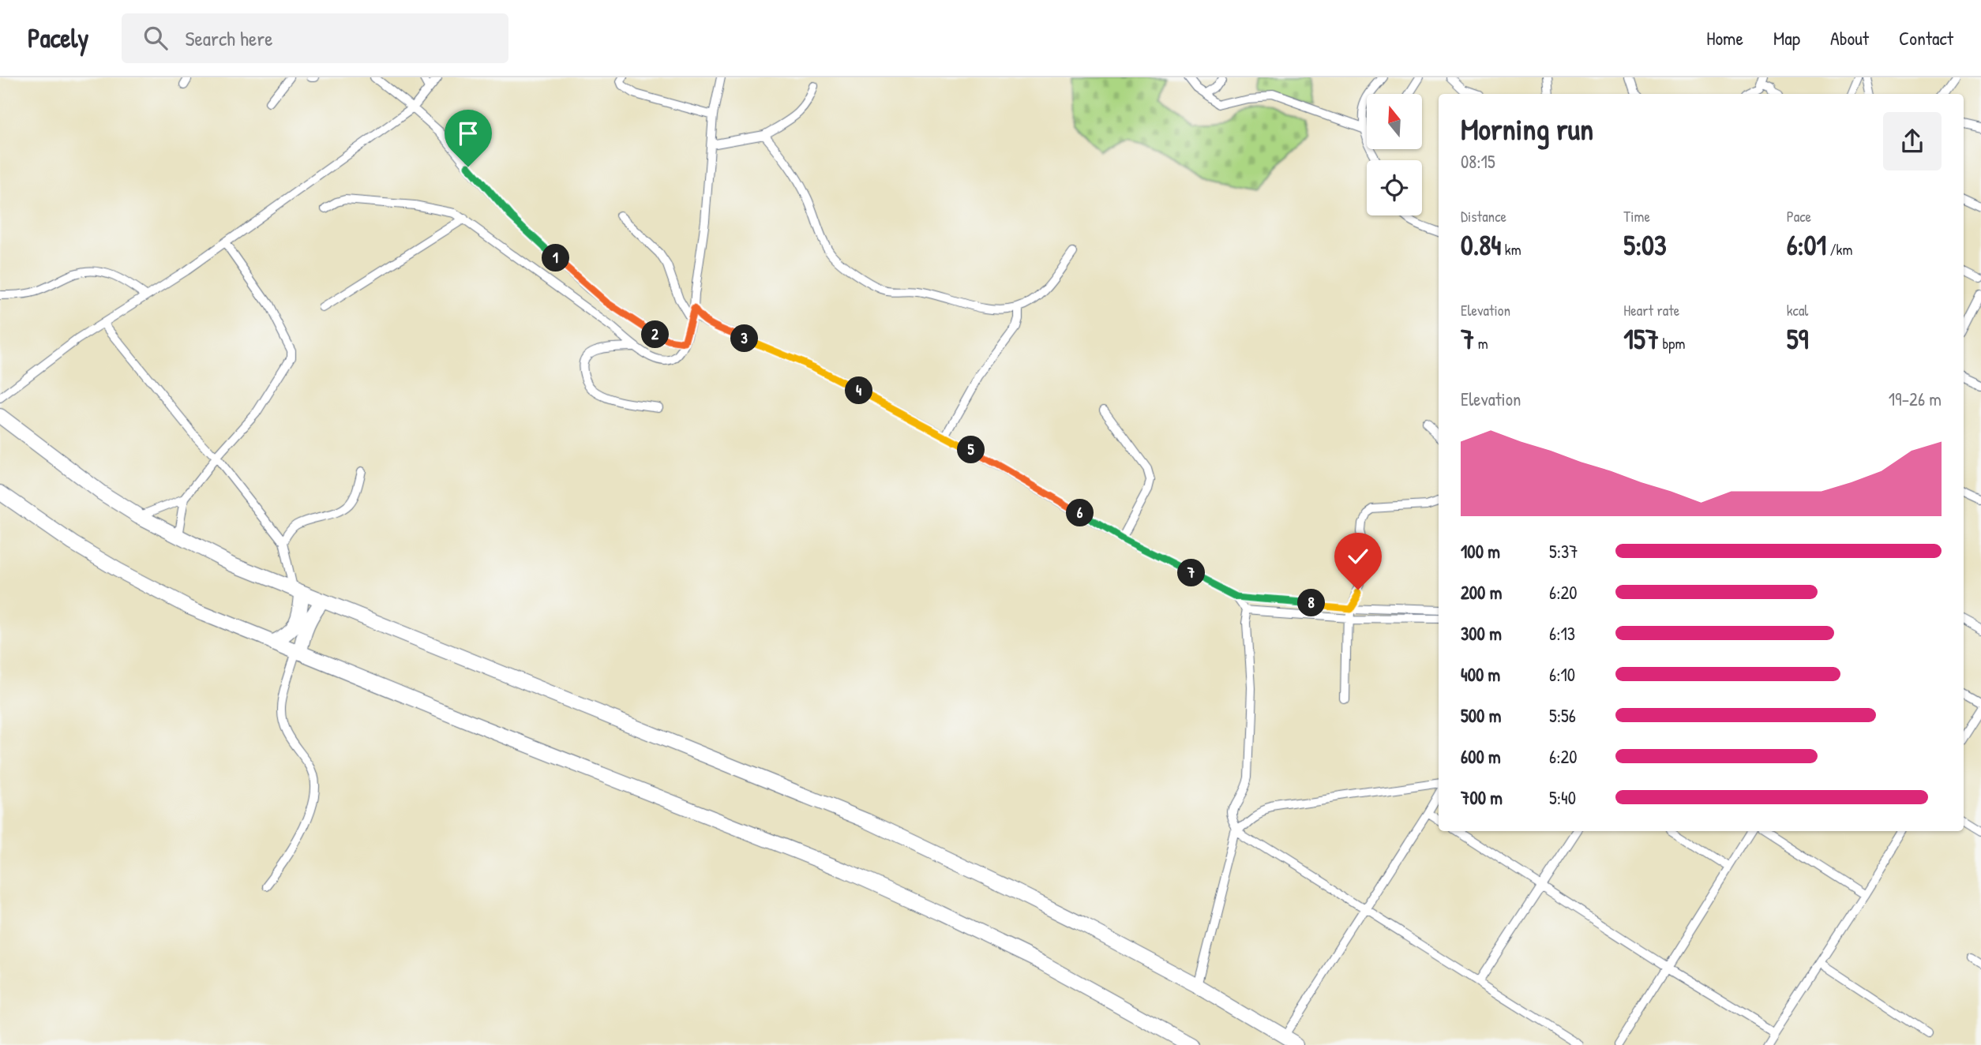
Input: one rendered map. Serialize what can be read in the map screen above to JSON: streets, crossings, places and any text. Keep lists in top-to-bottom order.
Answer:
{
  "north": "top",
  "page": {
    "header": "Pacely",
    "search": "Search here",
    "nav": [
      "Home",
      "Map",
      "About",
      "Contact"
    ],
    "heading": ["Morning run", "08:15"],
    "stats": [
      ["Distance", "0.84 km"],
      ["Time", "5:03"],
      ["Pace", "6:01 /km"],
      ["Elevation", "7 m"],
      ["Heart rate", "157 bpm"],
      ["kcal", "59"]
    ],
    "pins": [
      "1",
      "2",
      "3",
      "4",
      "5",
      "6",
      "7",
      "8"
    ],
    "chart": ["Elevation", "19–26 m"],
    "list": [
      {
        "name": "100 m",
        "note": "5:37"
      },
      {
        "name": "200 m",
        "note": "6:20"
      },
      {
        "name": "300 m",
        "note": "6:13"
      },
      {
        "name": "400 m",
        "note": "6:10"
      },
      {
        "name": "500 m",
        "note": "5:56"
      },
      {
        "name": "600 m",
        "note": "6:20"
      },
      {
        "name": "700 m",
        "note": "5:40"
      }
    ]
  }
}
